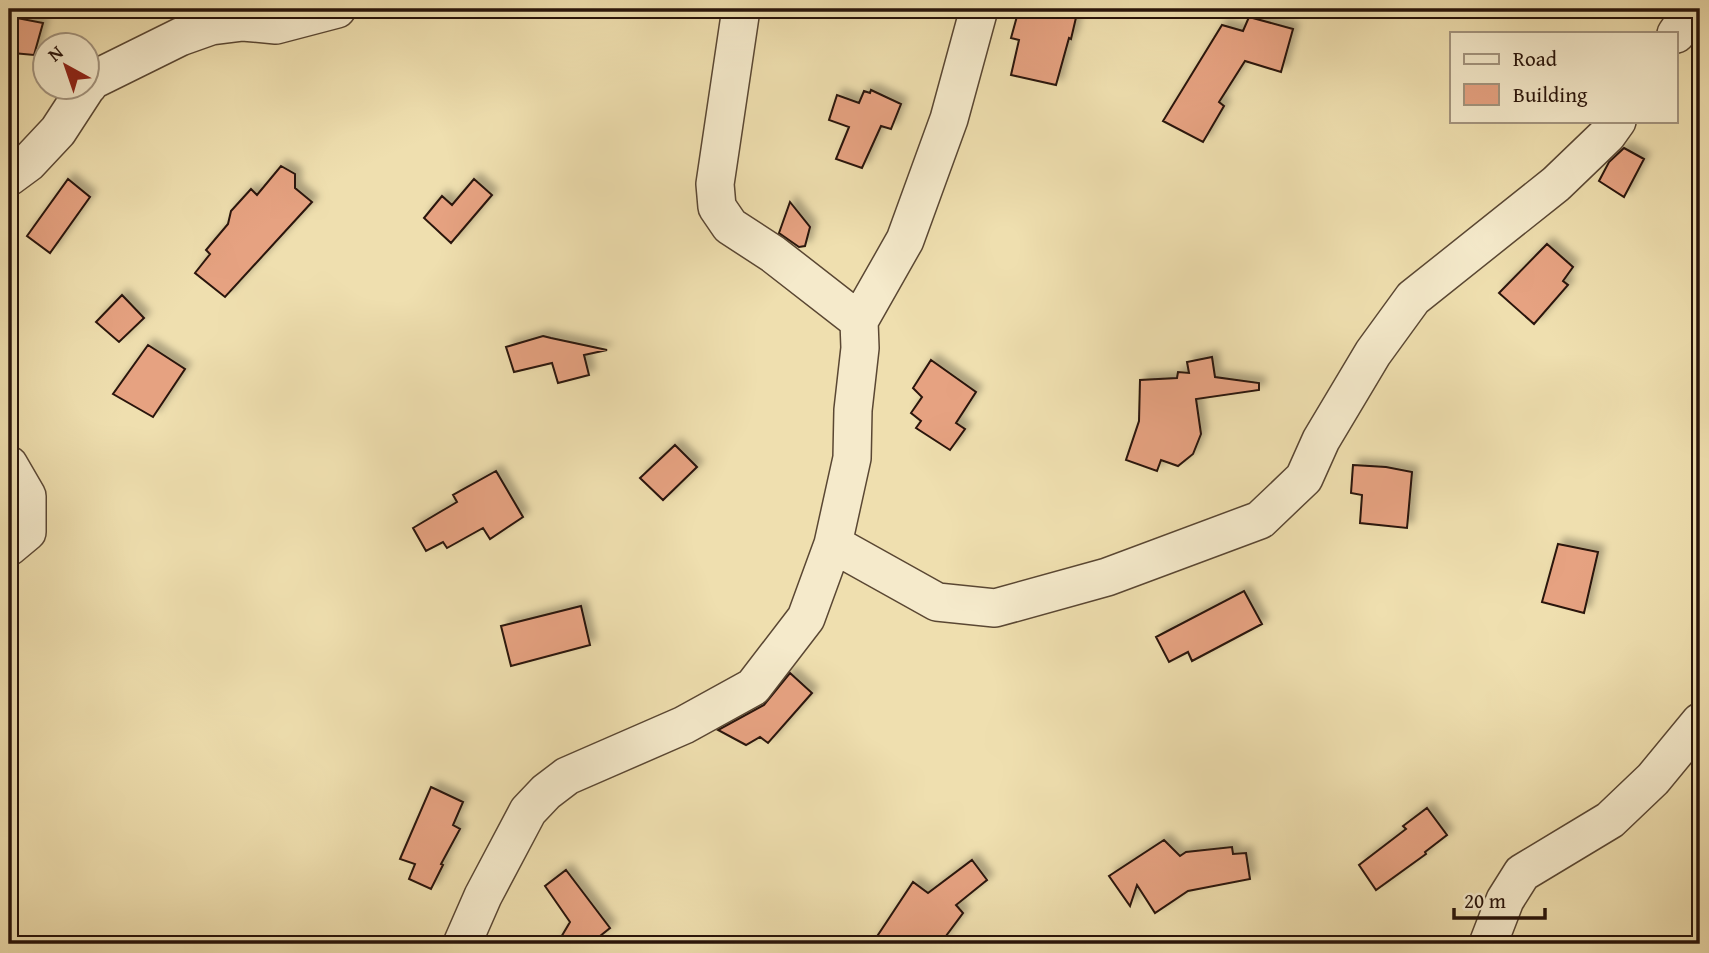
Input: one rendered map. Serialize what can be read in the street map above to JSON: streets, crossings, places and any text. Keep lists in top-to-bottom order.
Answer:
{
  "legend": ["Road", "Building"],
  "scale_bar": "20 m",
  "north": "top left"
}
